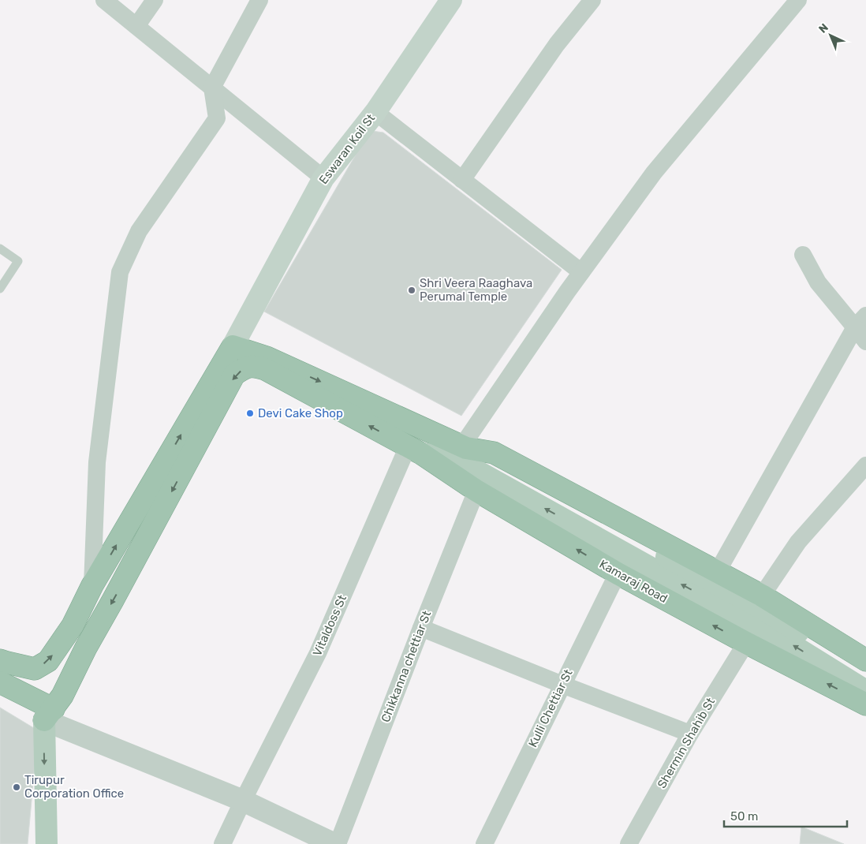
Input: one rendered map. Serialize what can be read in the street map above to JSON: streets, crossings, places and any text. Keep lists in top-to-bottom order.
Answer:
{
  "streets": {
    "highway": ["Kamaraj Road"],
    "main road": ["Eswaran Koil St"],
    "street": [
      "Vitaldoss St",
      "Chikkanna chettiar St",
      "Kulli Chettiar St",
      "Shermin Shahib St"
    ]
  },
  "crossings": [
    ["Kamaraj Road", "Vitaldoss St"],
    ["Kamaraj Road", "Chikkanna chettiar St"],
    ["Kamaraj Road", "Kulli Chettiar St"],
    ["Kamaraj Road", "Shermin Shahib St"]
  ],
  "places": ["Shri Veera Raaghava Perumal Temple", "Devi Cake Shop", "Tirupur Corporation Office"],
  "scale_bar": "50 m",
  "north": "top left"
}
